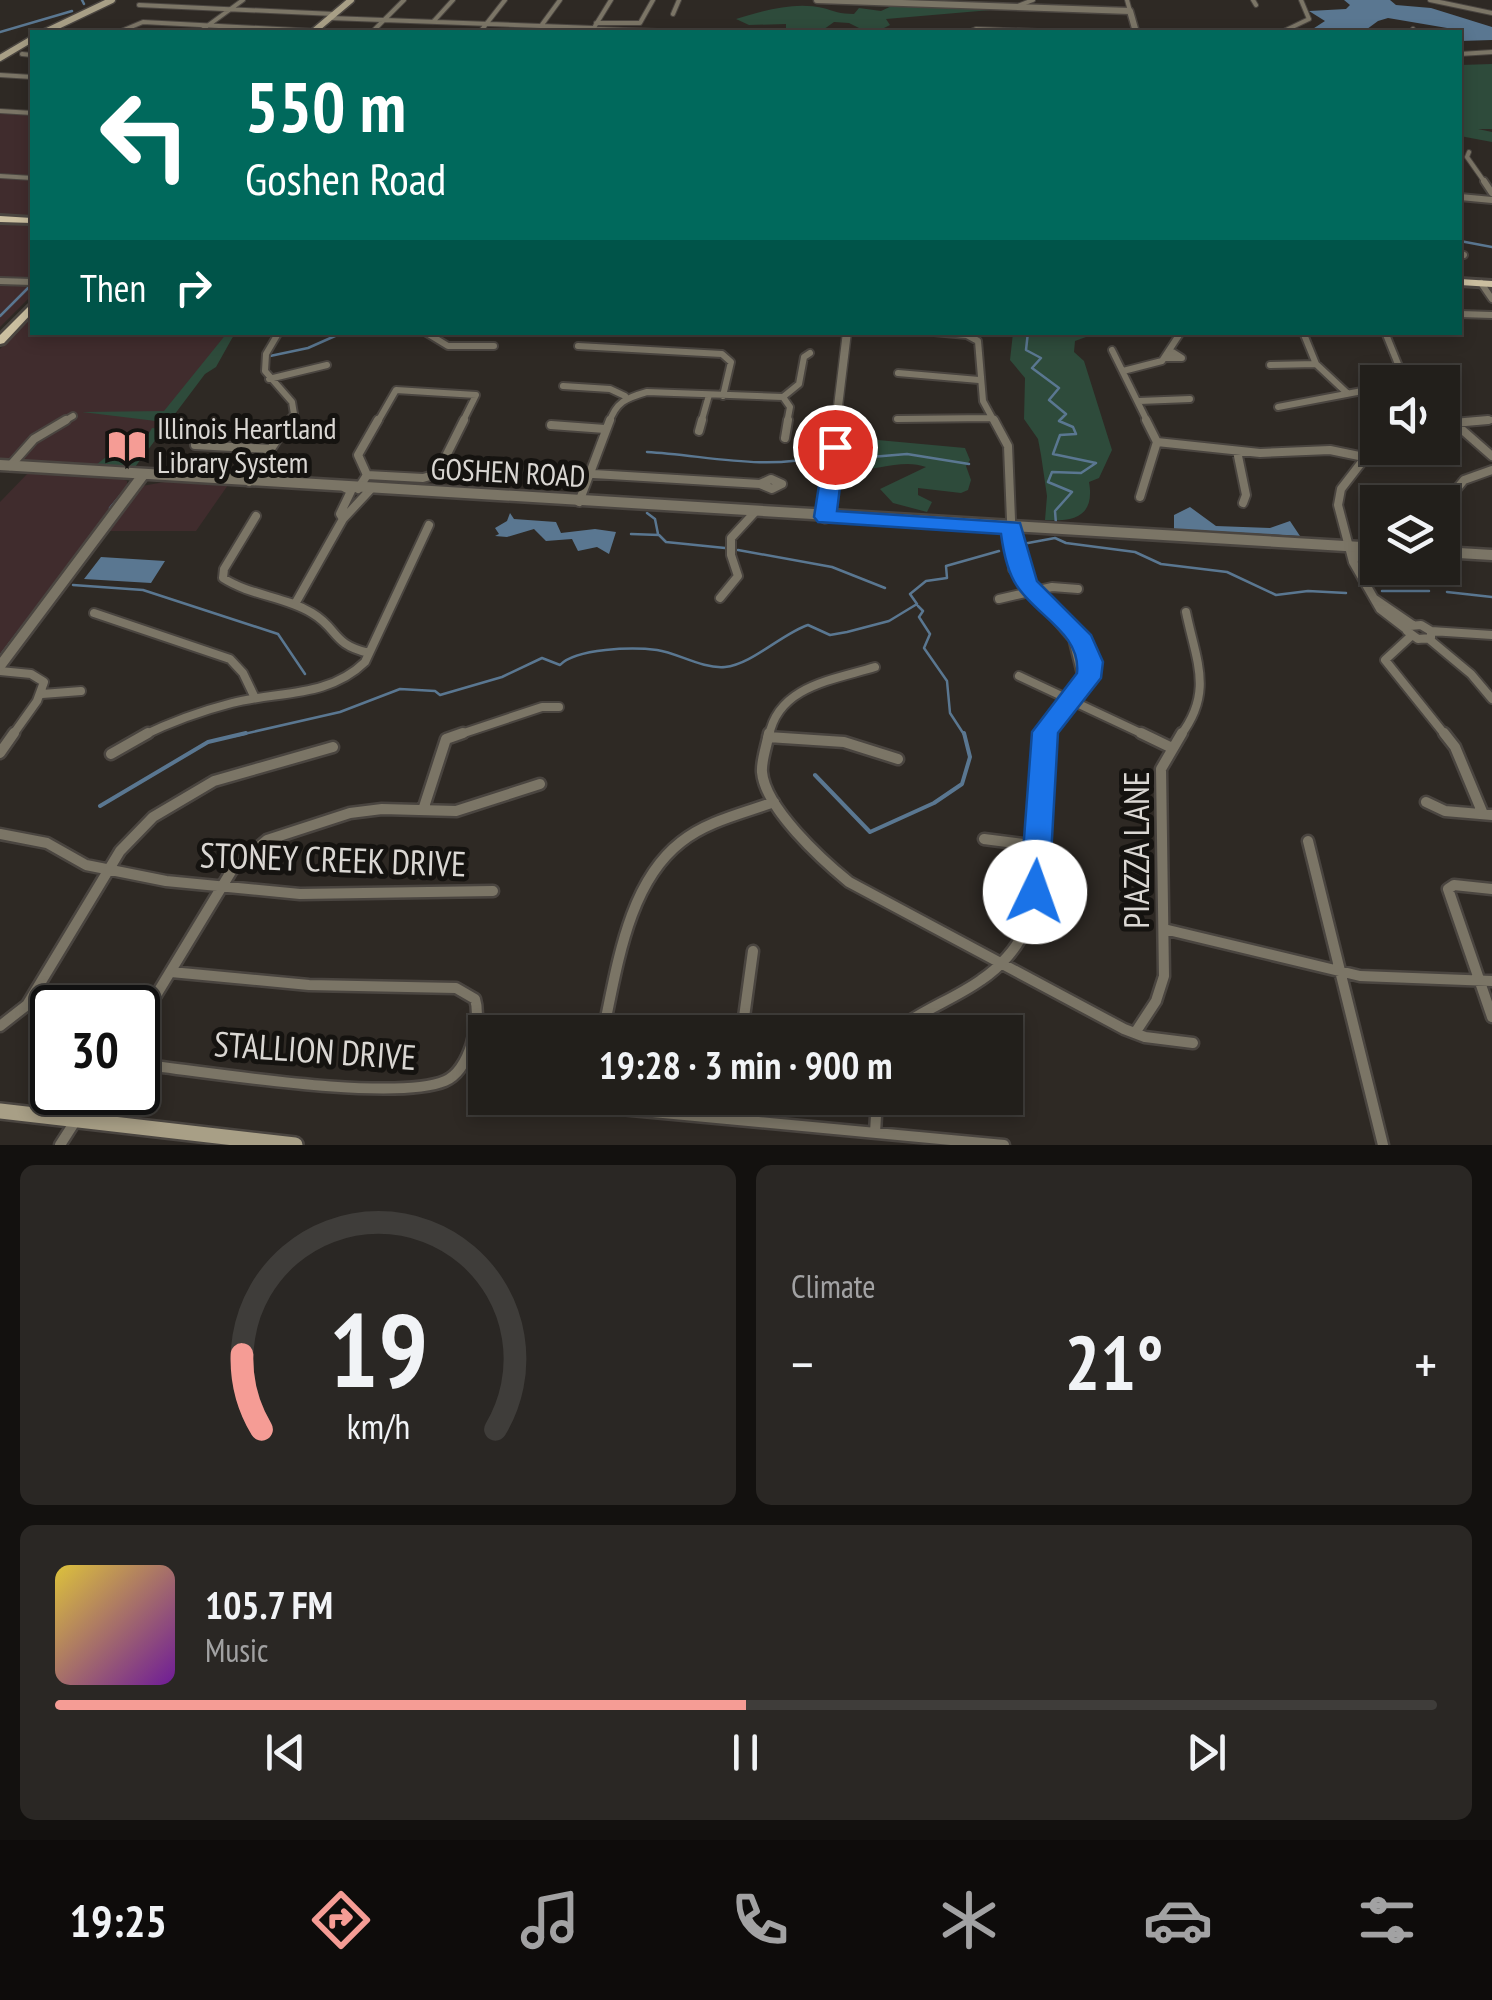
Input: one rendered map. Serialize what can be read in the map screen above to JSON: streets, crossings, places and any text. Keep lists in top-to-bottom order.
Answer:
{
  "streets": {
    "street": [
      "GOSHEN ROAD",
      "PIAZZA LANE",
      "STONEY CREEK DRIVE",
      "STALLION DRIVE"
    ]
  },
  "places": {
    "library": ["Illinois Heartland Library System"]
  },
  "page": {
    "turn": ["550 m", "Goshen Road"],
    "then": "Then",
    "limit": "30",
    "trip": "19:28 · 3 min · 900 m",
    "tile": "Climate",
    "heat": ["−", "21°", "+"],
    "song": ["105.7 FM", "Music"],
    "tabs": "19:25",
    "gauge": ["19", "km/h"]
  }
}
